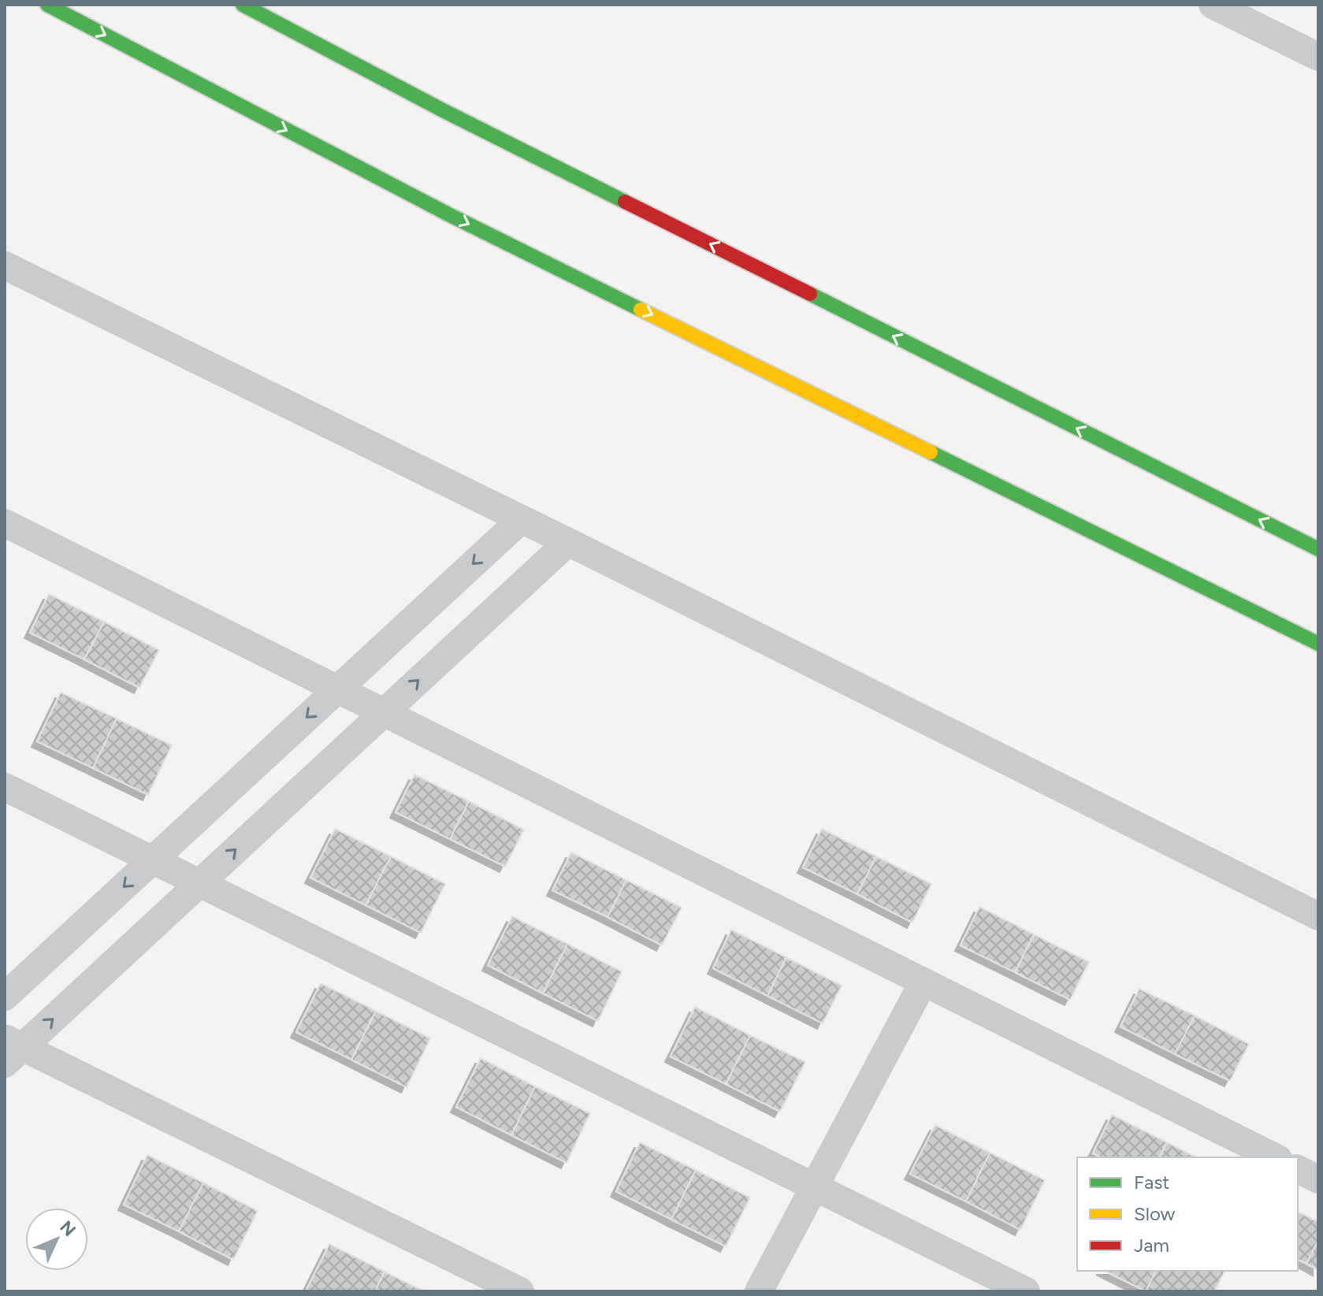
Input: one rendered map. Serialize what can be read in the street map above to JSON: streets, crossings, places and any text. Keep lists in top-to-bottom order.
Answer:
{
  "legend": ["Fast", "Slow", "Jam"],
  "north": "top right"
}
